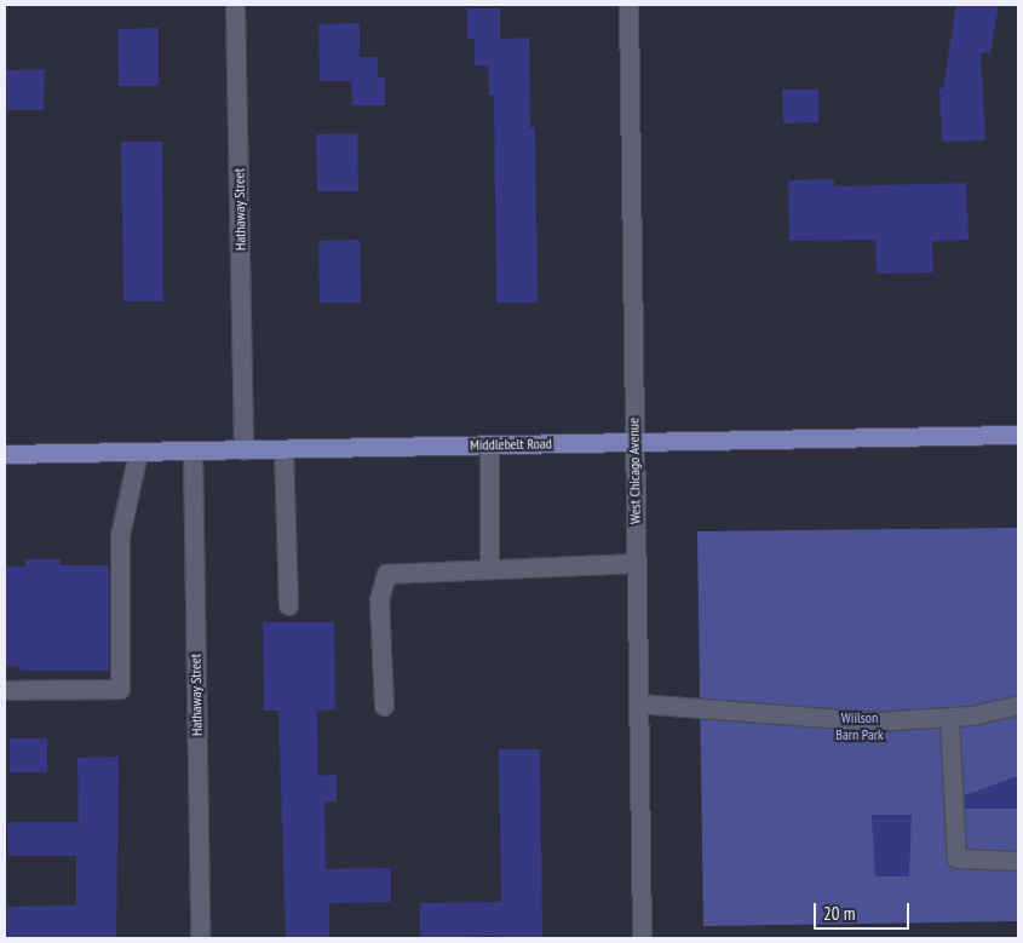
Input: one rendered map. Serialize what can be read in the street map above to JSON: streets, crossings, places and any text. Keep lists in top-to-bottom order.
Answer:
{
  "streets": {
    "main road": ["Middlebelt Road"],
    "street": ["Hathaway Street", "West Chicago Avenue"]
  },
  "crossings": [
    ["Hathaway Street", "Middlebelt Road"],
    ["Middlebelt Road", "West Chicago Avenue"]
  ],
  "parks": ["Wiilson Barn Park"],
  "scale_bar": "20 m"
}
